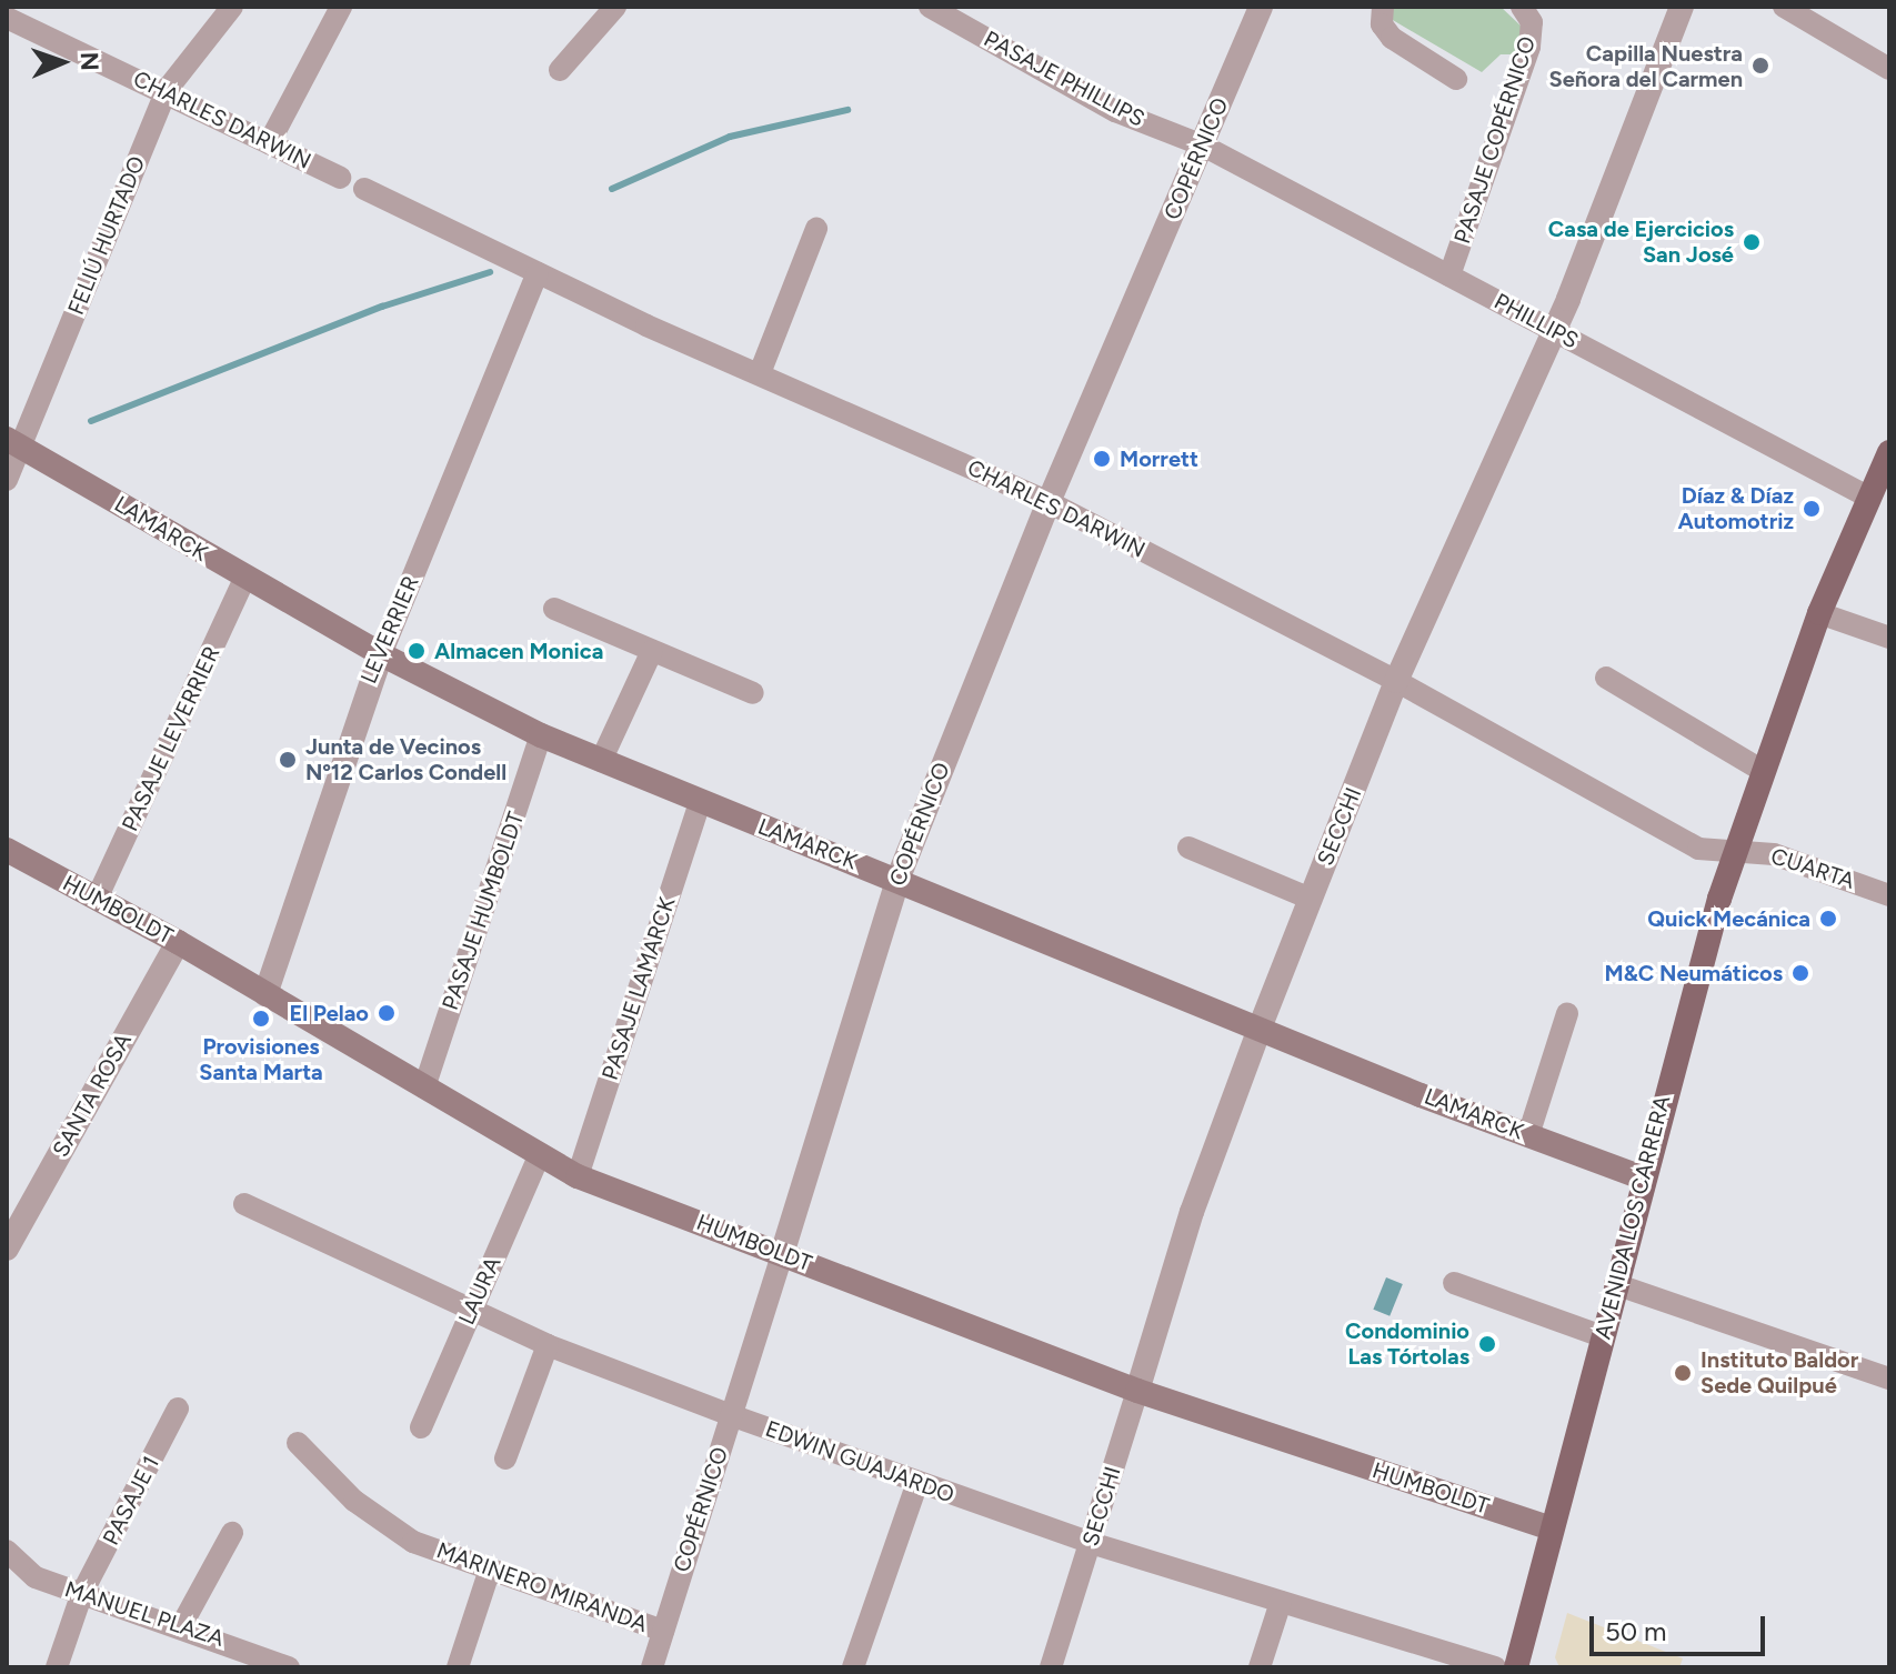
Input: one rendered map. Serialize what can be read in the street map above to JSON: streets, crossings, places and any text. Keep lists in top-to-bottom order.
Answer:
{
  "streets": {
    "main road": ["LAMARCK", "HUMBOLDT", "AVENIDA LOS CARRERA"],
    "street": [
      "PASAJE PHILLIPS",
      "CHARLES DARWIN",
      "PASAJE COPÉRNICO",
      "COPÉRNICO",
      "FELIÚ HURTADO",
      "PHILLIPS",
      "LEVERRIER",
      "PASAJE LEVERRIER",
      "SECCHI",
      "CUARTA",
      "PASAJE HUMBOLDT",
      "PASAJE LAMARCK",
      "SANTA ROSA",
      "LAURA",
      "EDWIN GUAJARDO",
      "PASAJE 1",
      "MARINERO MIRANDA",
      "MANUEL PLAZA"
    ]
  },
  "crossings": [
    ["PASAJE PHILLIPS", "COPÉRNICO"],
    ["PASAJE PHILLIPS", "PHILLIPS"],
    ["CHARLES DARWIN", "COPÉRNICO"],
    ["CHARLES DARWIN", "FELIÚ HURTADO"],
    ["CHARLES DARWIN", "LEVERRIER"],
    ["CHARLES DARWIN", "SECCHI"],
    ["CHARLES DARWIN", "CUARTA"],
    ["CHARLES DARWIN", "AVENIDA LOS CARRERA"],
    ["PASAJE COPÉRNICO", "PHILLIPS"],
    ["COPÉRNICO", "PHILLIPS"],
    ["COPÉRNICO", "LAMARCK"],
    ["COPÉRNICO", "HUMBOLDT"],
    ["COPÉRNICO", "EDWIN GUAJARDO"],
    ["COPÉRNICO", "MARINERO MIRANDA"],
    ["FELIÚ HURTADO", "LAMARCK"],
    ["PHILLIPS", "SECCHI"],
    ["PHILLIPS", "AVENIDA LOS CARRERA"],
    ["LAMARCK", "LEVERRIER"],
    ["LAMARCK", "PASAJE LEVERRIER"],
    ["LAMARCK", "SECCHI"],
    ["LAMARCK", "PASAJE HUMBOLDT"],
    ["LAMARCK", "PASAJE LAMARCK"],
    ["LAMARCK", "AVENIDA LOS CARRERA"],
    ["LEVERRIER", "HUMBOLDT"],
    ["PASAJE LEVERRIER", "HUMBOLDT"],
    ["SECCHI", "HUMBOLDT"],
    ["SECCHI", "EDWIN GUAJARDO"],
    ["CUARTA", "AVENIDA LOS CARRERA"],
    ["HUMBOLDT", "PASAJE HUMBOLDT"],
    ["HUMBOLDT", "PASAJE LAMARCK"],
    ["HUMBOLDT", "SANTA ROSA"],
    ["HUMBOLDT", "AVENIDA LOS CARRERA"],
    ["HUMBOLDT", "LAURA"],
    ["LAURA", "EDWIN GUAJARDO"],
    ["PASAJE 1", "MANUEL PLAZA"]
  ],
  "places": [
    "Capilla Nuestra Señora del Carmen",
    "Casa de Ejercicios San José",
    "Morrett",
    "Díaz & Díaz Automotriz",
    "Almacen Monica",
    "Junta de Vecinos Nº12 Carlos Condell",
    "Quick Mecánica",
    "M&C Neumáticos",
    "El Pelao",
    "Provisiones Santa Marta",
    "Condominio Las Tórtolas",
    "Instituto Baldor Sede Quilpué"
  ],
  "scale_bar": "50 m",
  "north": "right"
}
